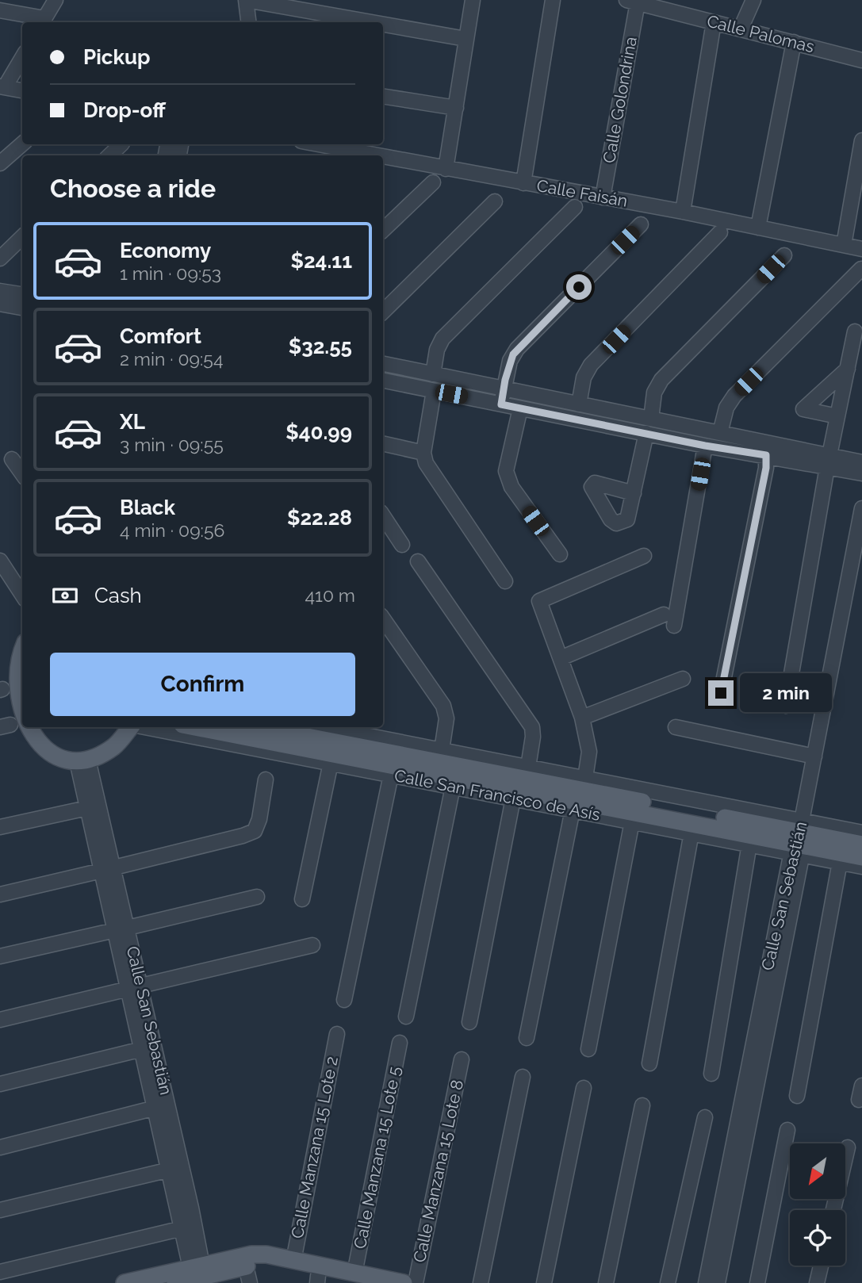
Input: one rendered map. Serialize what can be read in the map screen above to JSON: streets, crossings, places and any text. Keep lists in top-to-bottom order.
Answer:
{
  "streets": {
    "main road": ["Calle San Francisco de Asís"],
    "street": [
      "Calle Palomas",
      "Calle Golondrina",
      "Calle Faisán",
      "Calle San Sebastián",
      "Calle Manzana 15 Lote 2",
      "Calle Manzana 15 Lote 5",
      "Calle Manzana 15 Lote 8"
    ]
  },
  "crossings": [
    ["Calle Palomas", "Calle Golondrina"],
    ["Calle Golondrina", "Calle Faisán"],
    ["Calle San Francisco de Asís", "Calle San Sebastián"]
  ],
  "north": "bottom left",
  "page": {
    "banner": ["Pickup", "Drop-off"],
    "heading": "Choose a ride",
    "list": [
      {
        "name": "Economy",
        "note": "1 min · 09:53",
        "value": "$24.11"
      },
      {
        "name": "Comfort",
        "note": "2 min · 09:54",
        "value": "$32.55"
      },
      {
        "name": "XL",
        "note": "3 min · 09:55",
        "value": "$40.99"
      },
      {
        "name": "Black",
        "note": "4 min · 09:56",
        "value": "$22.28"
      }
    ],
    "pay": ["Cash", "410 m"],
    "buttons": "Confirm",
    "bubble": "2 min"
  }
}
